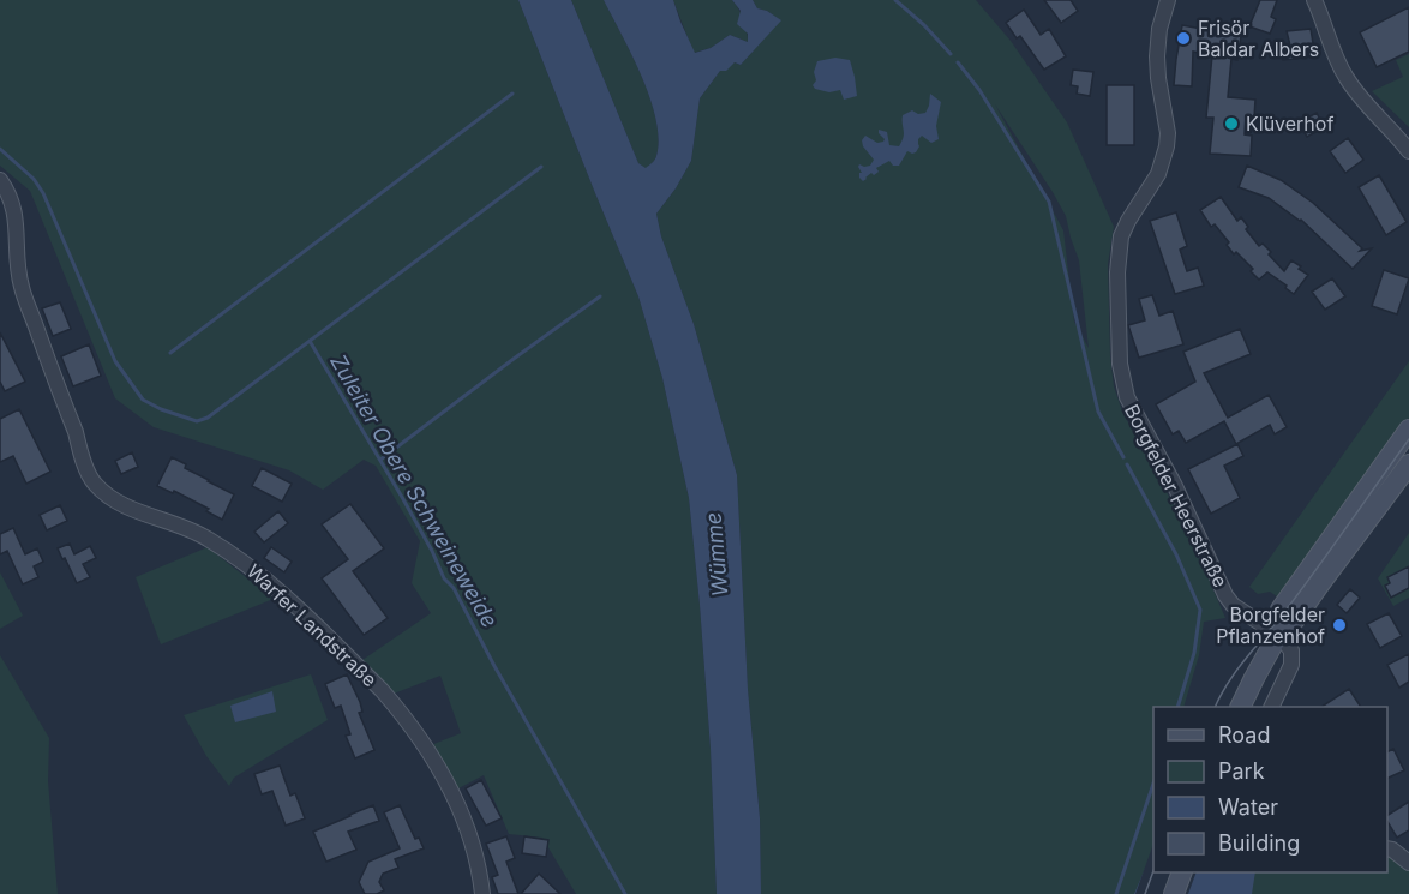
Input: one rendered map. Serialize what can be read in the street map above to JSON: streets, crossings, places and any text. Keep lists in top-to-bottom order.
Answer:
{
  "streets": {
    "street": ["Borgfelder Heerstraße", "Warfer Landstraße"]
  },
  "water": ["Zuleiter Obere Schweineweide", "Wümme"],
  "places": ["Frisör Baldar Albers", "Klüverhof", "Borgfelder Pflanzenhof"],
  "legend": [
    "Road",
    "Park",
    "Water",
    "Building"
  ]
}
